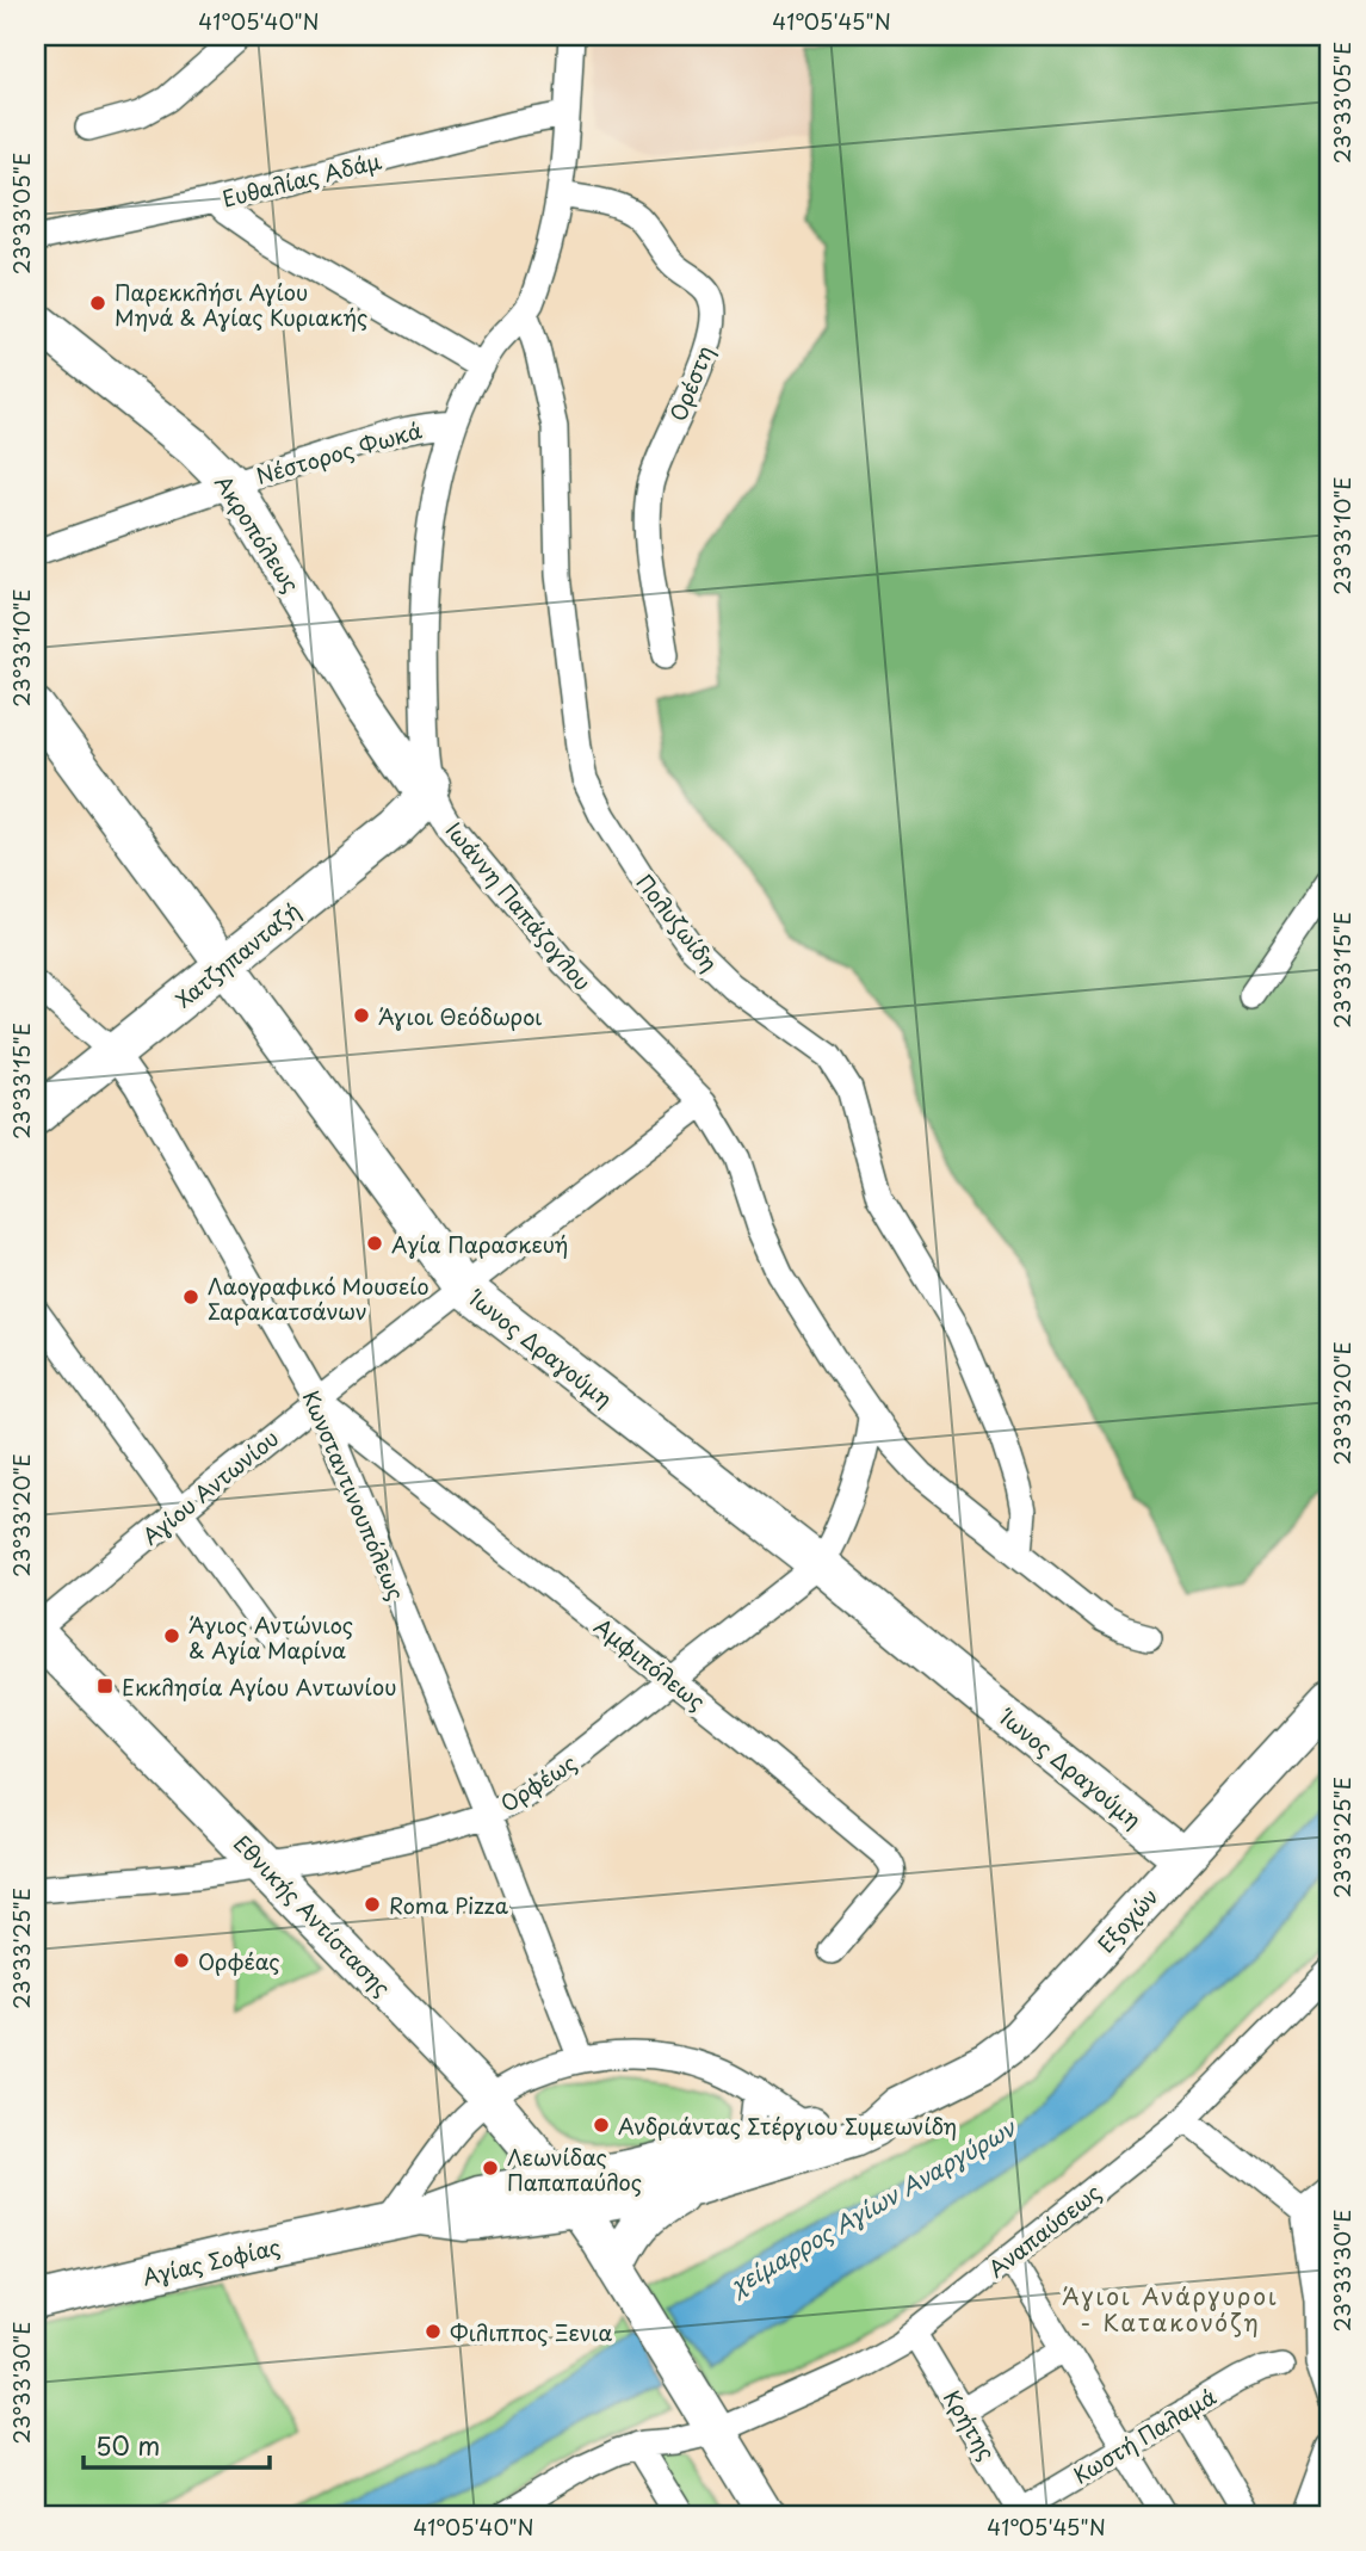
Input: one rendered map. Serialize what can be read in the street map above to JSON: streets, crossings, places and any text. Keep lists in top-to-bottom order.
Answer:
{
  "streets": {
    "main road": [
      "Ακροπόλεως",
      "Χατζηπανταζή",
      "Ίωνος Δραγούμη",
      "Εθνικής Αντίστασης",
      "Εξοχών",
      "Αγίας Σοφίας"
    ],
    "street": [
      "Ευθαλίας Αδάμ",
      "Ορέστη",
      "Νέστορος Φωκά",
      "Ιωάννη Παπάζογλου",
      "Πολυζωίδη",
      "Αγίου Αντωνίου",
      "Κωνσταντινουπόλεως",
      "Αμφιπόλεως",
      "Ορφέως",
      "Αναπαύσεως",
      "Κρήτης",
      "Κωστή Παλαμά"
    ]
  },
  "crossings": [
    ["Ευθαλίας Αδάμ", "Ιωάννη Παπάζογλου"],
    ["Ορέστη", "Ιωάννη Παπάζογλου"],
    ["Νέστορος Φωκά", "Ακροπόλεως"],
    ["Νέστορος Φωκά", "Ιωάννη Παπάζογλου"],
    ["Ακροπόλεως", "Ιωάννη Παπάζογλου"],
    ["Ακροπόλεως", "Χατζηπανταζή"],
    ["Ιωάννη Παπάζογλου", "Πολυζωίδη"],
    ["Ιωάννη Παπάζογλου", "Χατζηπανταζή"],
    ["Ιωάννη Παπάζογλου", "Αγίου Αντωνίου"],
    ["Ιωάννη Παπάζογλου", "Ορφέως"],
    ["Χατζηπανταζή", "Ίωνος Δραγούμη"],
    ["Χατζηπανταζή", "Κωνσταντινουπόλεως"],
    ["Ίωνος Δραγούμη", "Αγίου Αντωνίου"],
    ["Ίωνος Δραγούμη", "Ορφέως"],
    ["Ίωνος Δραγούμη", "Εξοχών"],
    ["Αγίου Αντωνίου", "Κωνσταντινουπόλεως"],
    ["Αγίου Αντωνίου", "Αμφιπόλεως"],
    ["Αγίου Αντωνίου", "Εθνικής Αντίστασης"],
    ["Κωνσταντινουπόλεως", "Αμφιπόλεως"],
    ["Κωνσταντινουπόλεως", "Ορφέως"],
    ["Αμφιπόλεως", "Ορφέως"],
    ["Ορφέως", "Εθνικής Αντίστασης"],
    ["Εθνικής Αντίστασης", "Αναπαύσεως"],
    ["Εθνικής Αντίστασης", "Αγίας Σοφίας"],
    ["Εξοχών", "Αγίας Σοφίας"],
    ["Αναπαύσεως", "Κρήτης"],
    ["Κρήτης", "Κωστή Παλαμά"]
  ],
  "districts": ["Άγιοι Ανάργυροι - Κατακονόζη"],
  "water": ["χείμαρρος Αγίων Αναργύρων"],
  "places": {
    "other": [
      "Παρεκκλήσι Αγίου Μηνά & Αγίας Κυριακής",
      "Άγιοι Θεόδωροι",
      "Αγία Παρασκευή",
      "Λαογραφικό Μουσείο Σαρακατσάνων",
      "Άγιος Αντώνιος & Αγία Μαρίνα",
      "Roma Pizza",
      "Ορφέας",
      "Ανδριάντας Στέργιου Συμεωνίδη",
      "Λεωνίδας Παπαπαύλος",
      "Φιλιππος Ξενια"
    ],
    "transit": ["Εκκλησία Αγίου Αντωνίου"]
  },
  "scale_bar": "50 m",
  "coordinates": [
    "41°05'40\"N",
    "41°05'45\"N",
    "23°33'05\"E",
    "23°33'10\"E",
    "23°33'15\"E",
    "23°33'20\"E",
    "23°33'25\"E",
    "23°33'30\"E"
  ]
}
